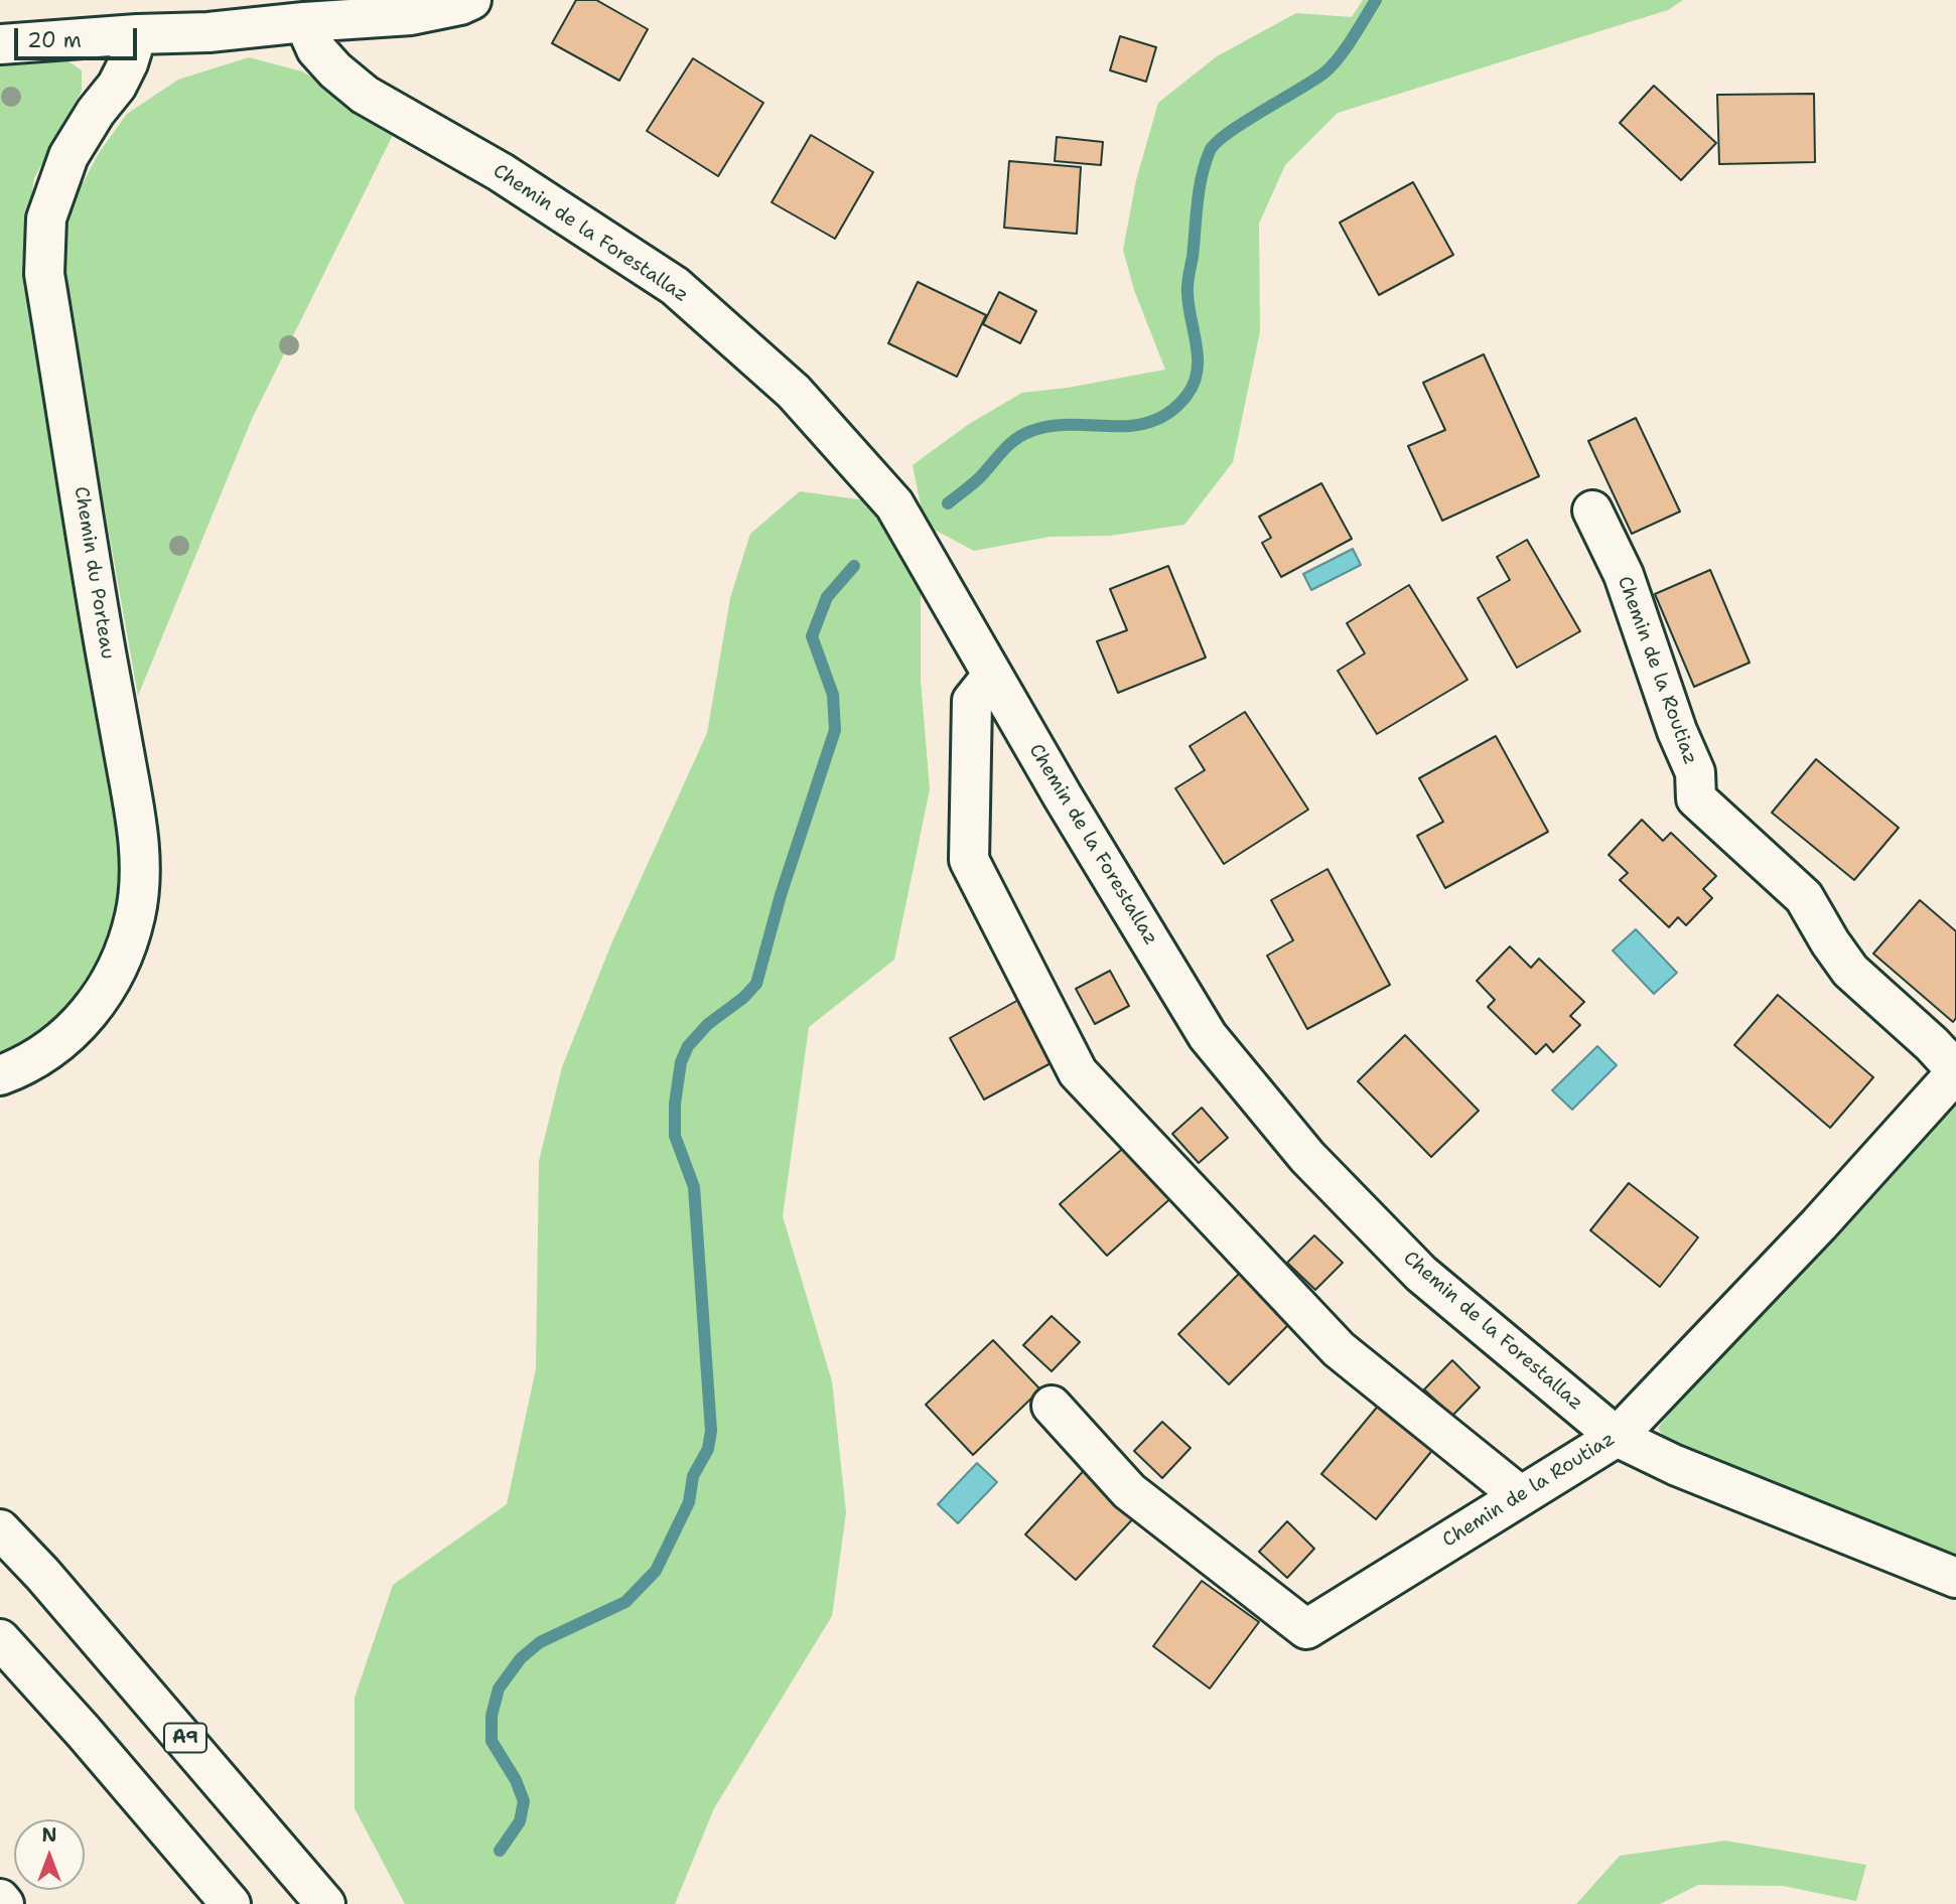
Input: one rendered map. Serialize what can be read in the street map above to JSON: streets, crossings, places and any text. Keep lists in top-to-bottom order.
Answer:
{
  "streets": {
    "main road": [
      "Chemin de la Forestallaz",
      "Chemin du Porteau",
      "Chemin de la Routiaz",
      "A9"
    ]
  },
  "crossings": [
    ["Chemin de la Forestallaz", "Chemin de la Routiaz"]
  ],
  "scale_bar": "20 m",
  "north": "top"
}
